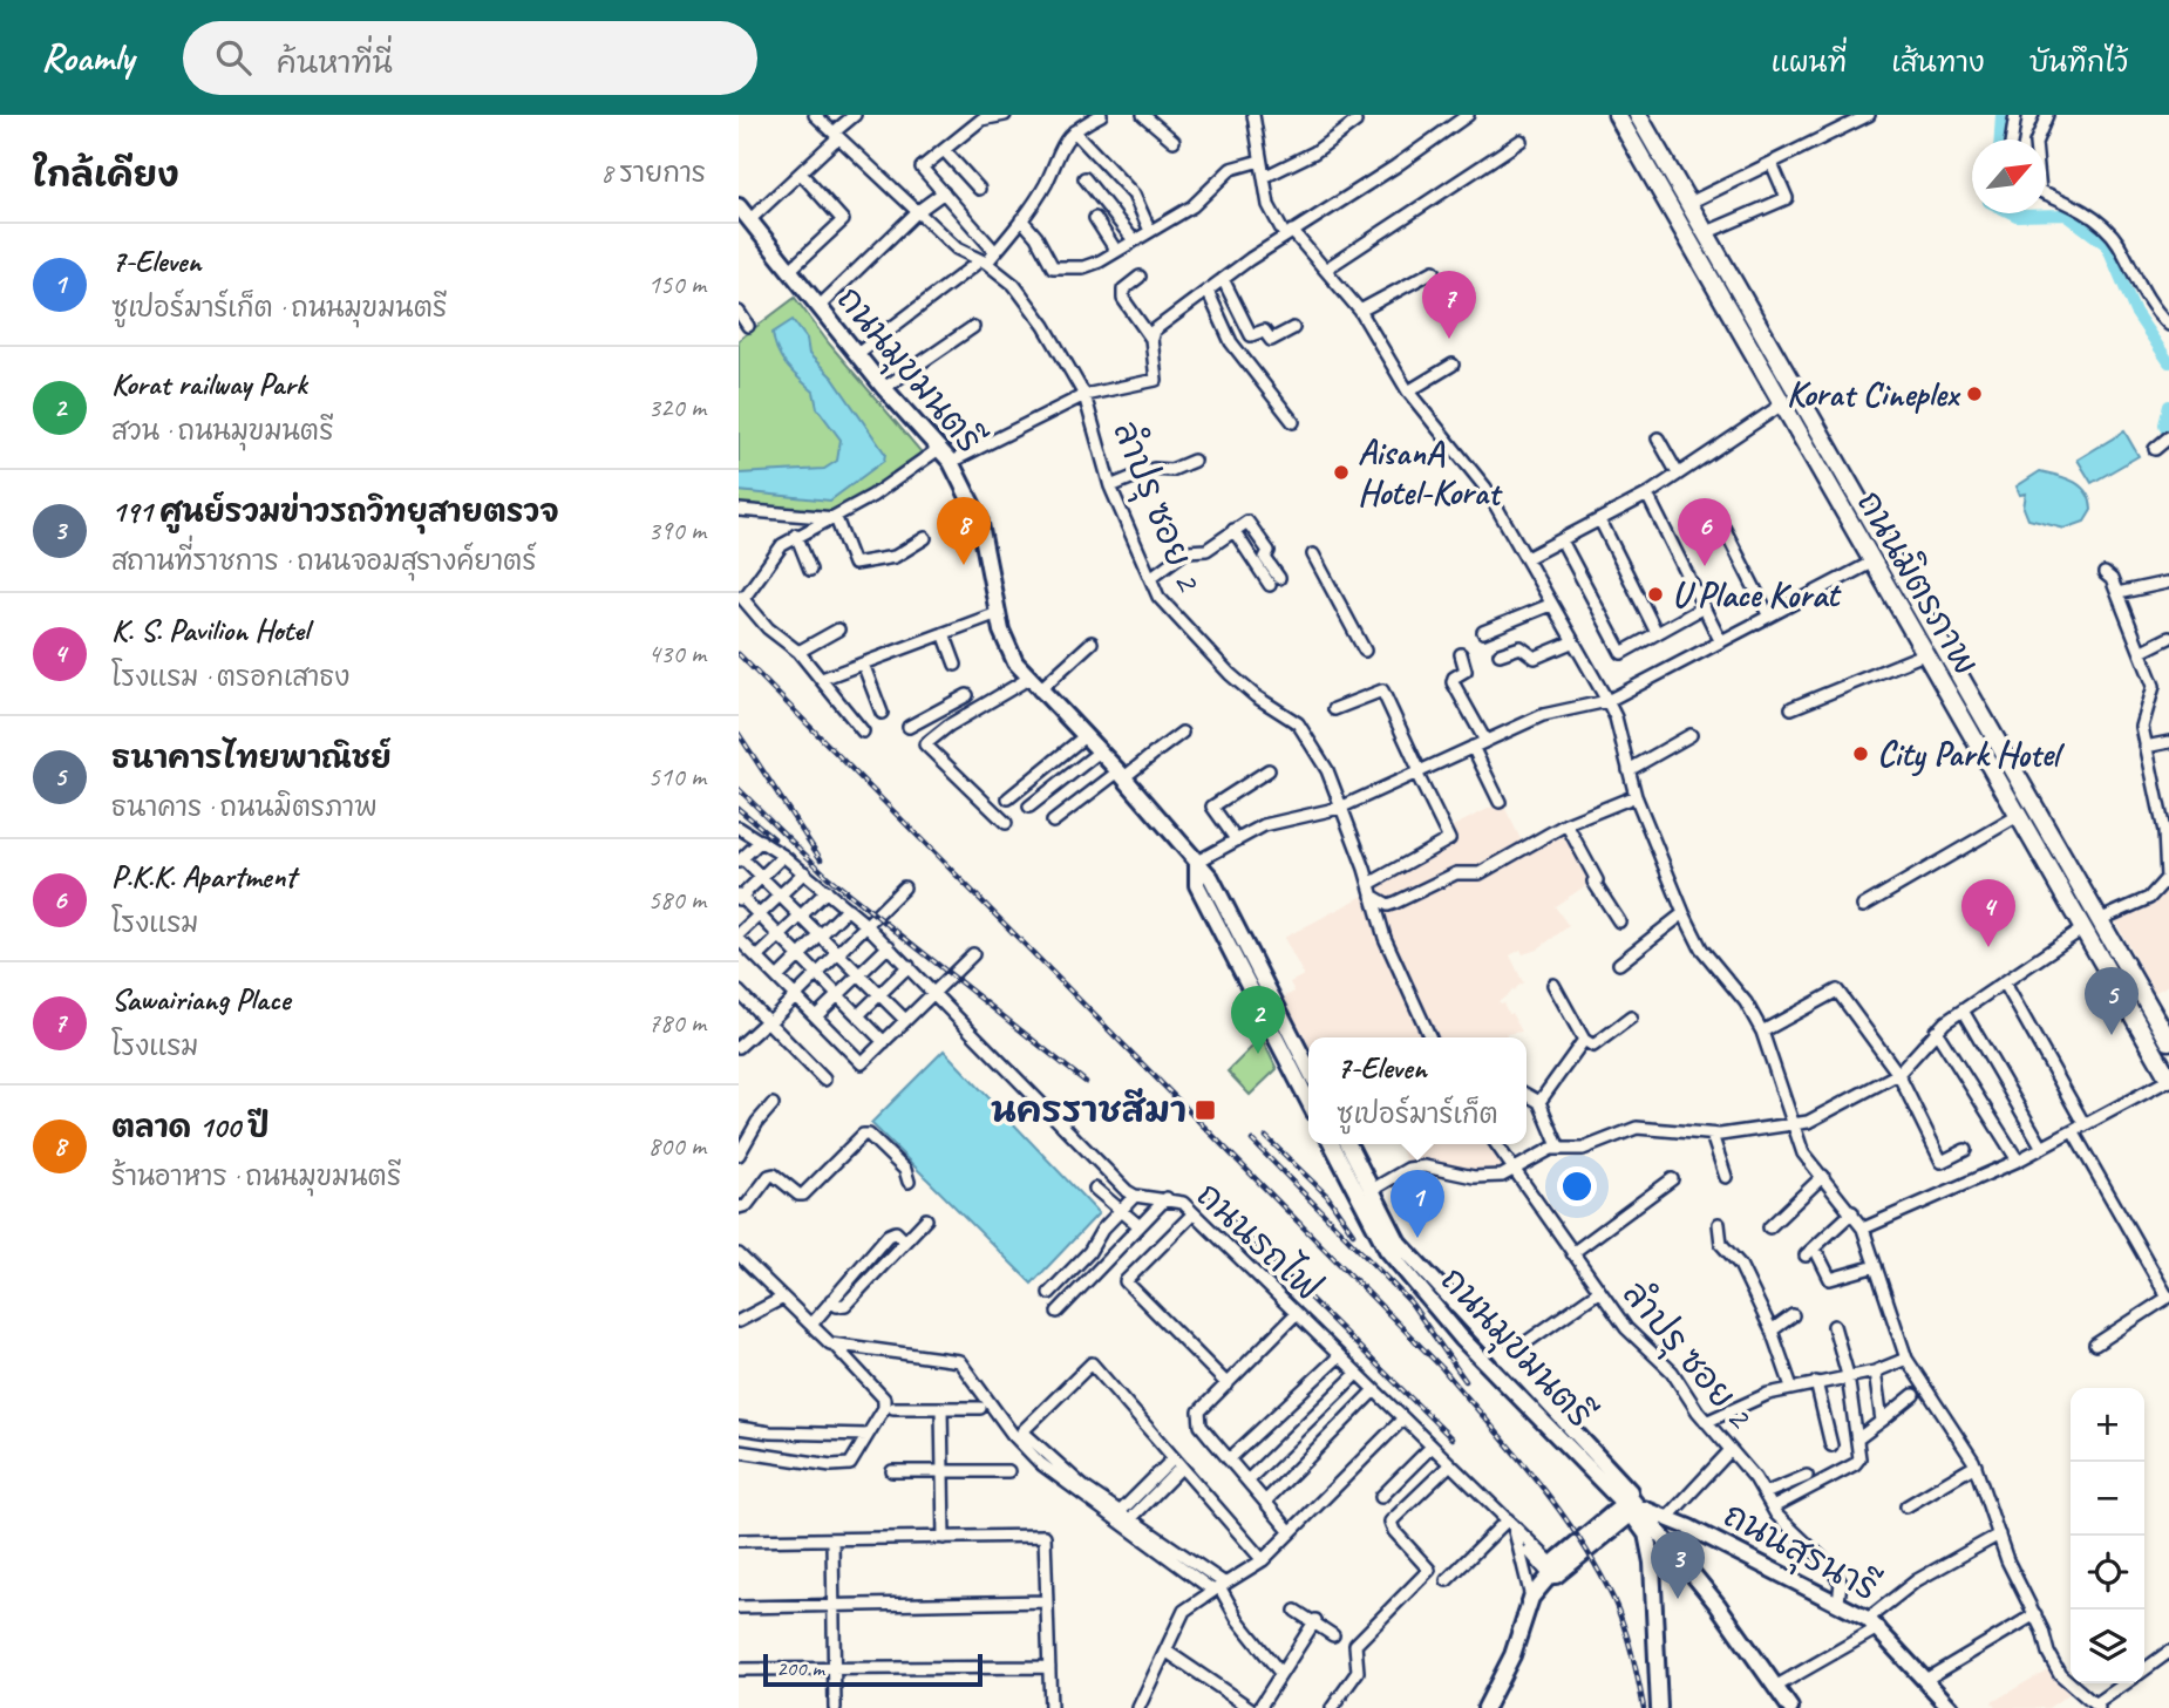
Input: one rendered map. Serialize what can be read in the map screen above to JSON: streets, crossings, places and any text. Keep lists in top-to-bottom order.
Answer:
{
  "streets": {
    "highway": ["ถนนมิตรภาพ"],
    "main road": ["ถนนมุขมนตรี", "ถนนสุรนารี"],
    "street": ["ลำปรุ ซอย 2", "ถนนรถไฟ"]
  },
  "crossings": [
    ["ถนนมุขมนตรี", "ถนนสุรนารี"],
    ["ลำปรุ ซอย 2", "ถนนสุรนารี"]
  ],
  "places": {
    "other": [
      "Korat Cineplex",
      "AisanA Hotel-Korat",
      "U Place Korat",
      "City Park Hotel"
    ],
    "transit": ["นครราชสีมา"]
  },
  "scale_bar": "200 m",
  "north": "top right",
  "page": {
    "header": "Roamly",
    "search": "ค้นหาที่นี่",
    "nav": ["แผนที่", "เส้นทาง", "บันทึกไว้"],
    "heading": ["ใกล้เคียง", "8 รายการ"],
    "list": [
      {
        "mark": "1",
        "name": "7-Eleven",
        "note": "ซูเปอร์มาร์เก็ต · ถนนมุขมนตรี",
        "value": "150 m"
      },
      {
        "mark": "2",
        "name": "Korat railway Park",
        "note": "สวน · ถนนมุขมนตรี",
        "value": "320 m"
      },
      {
        "mark": "3",
        "name": "191 ศูนย์รวมข่าวรถวิทยุสายตรวจ",
        "note": "สถานที่ราชการ · ถนนจอมสุรางค์ยาตร์",
        "value": "390 m"
      },
      {
        "mark": "4",
        "name": "K. S. Pavilion Hotel",
        "note": "โรงแรม · ตรอกเสาธง",
        "value": "430 m"
      },
      {
        "mark": "5",
        "name": "ธนาคารไทยพาณิชย์",
        "note": "ธนาคาร · ถนนมิตรภาพ",
        "value": "510 m"
      },
      {
        "mark": "6",
        "name": "P.K.K. Apartment",
        "note": "โรงแรม",
        "value": "580 m"
      },
      {
        "mark": "7",
        "name": "Sawairiang Place",
        "note": "โรงแรม",
        "value": "780 m"
      },
      {
        "mark": "8",
        "name": "ตลาด 100 ปี",
        "note": "ร้านอาหาร · ถนนมุขมนตรี",
        "value": "800 m"
      }
    ],
    "pins": [
      "7",
      "8",
      "6",
      "4",
      "5",
      "2",
      "1",
      "3"
    ],
    "popup": ["7-Eleven", "ซูเปอร์มาร์เก็ต"],
    "map_buttons": ["+", "−"],
    "scale": "200 m"
  }
}
